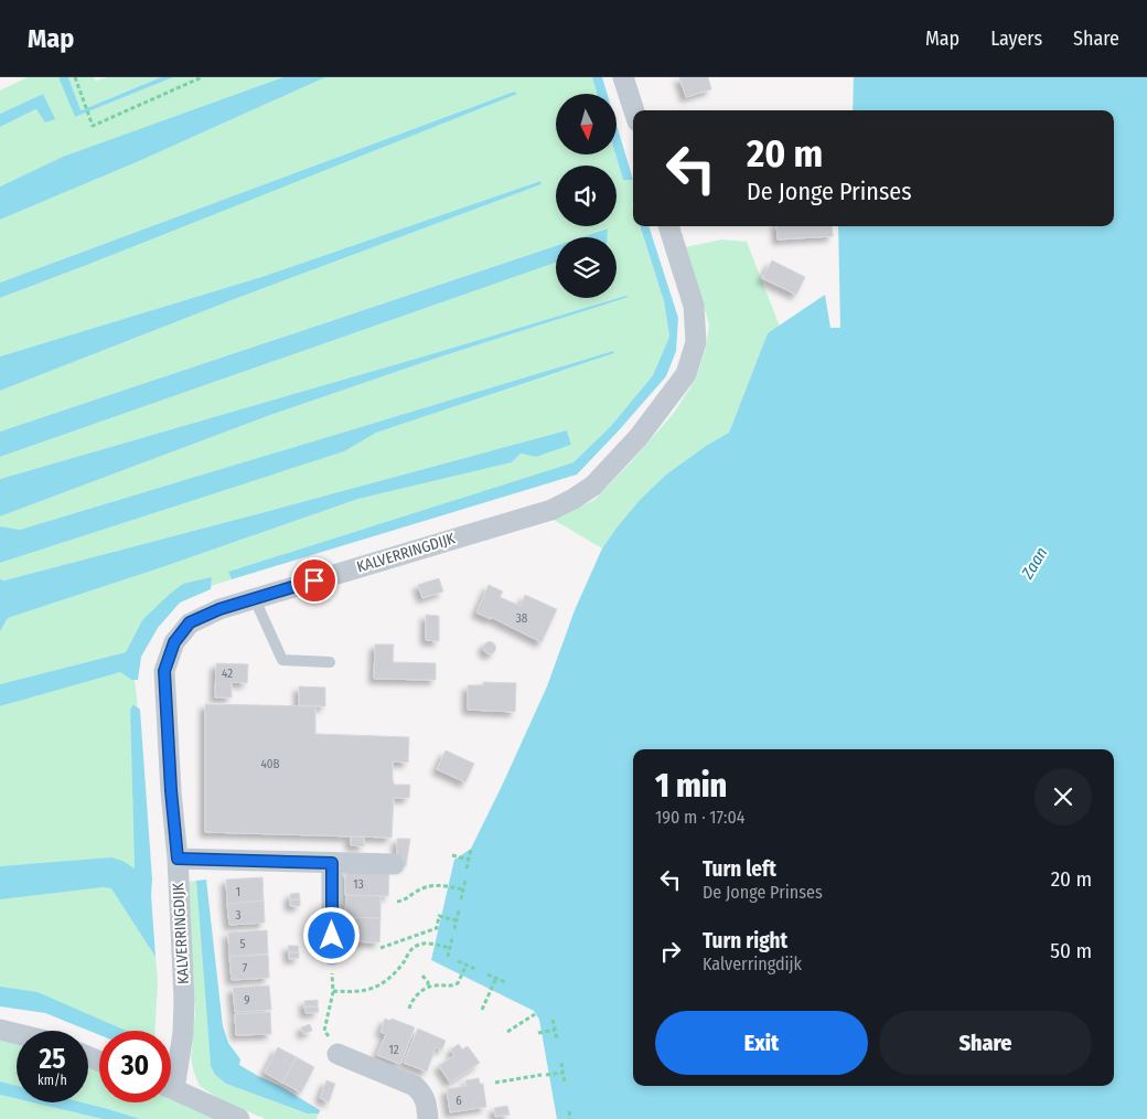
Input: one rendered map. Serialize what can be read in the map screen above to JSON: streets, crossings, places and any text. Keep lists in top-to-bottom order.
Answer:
{
  "streets": {
    "street": ["KALVERRINGDIJK"]
  },
  "water": ["Zaan"],
  "house_numbers": [
    "38",
    "42",
    "40B",
    "13",
    "1",
    "3",
    "5",
    "7",
    "9",
    "12",
    "6"
  ],
  "north": "bottom",
  "page": {
    "header": "Map",
    "nav": ["Map", "Layers", "Share"],
    "turn": ["20 m", "De Jonge Prinses"],
    "heading": ["1 min", "190 m · 17:04"],
    "list": [
      {
        "name": "Turn left",
        "note": "De Jonge Prinses",
        "value": "20 m"
      },
      {
        "name": "Turn right",
        "note": "Kalverringdijk",
        "value": "50 m"
      }
    ],
    "buttons": ["Exit", "Share"],
    "speed": "25 km/h",
    "limit": "30"
  }
}
